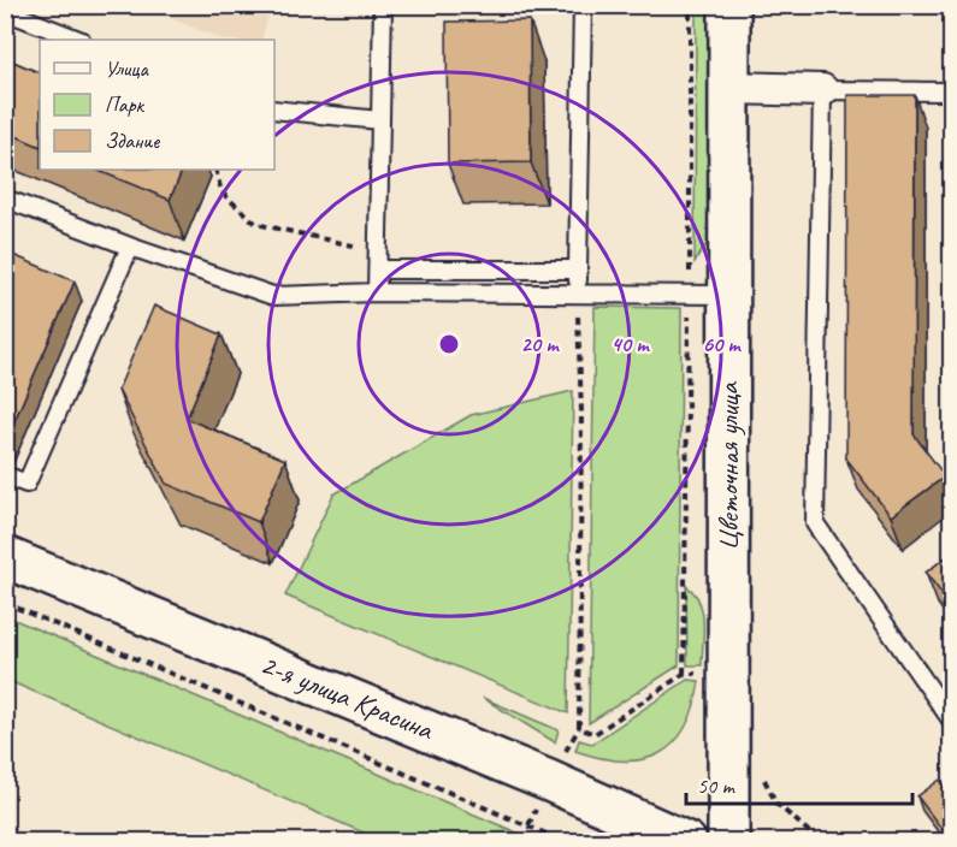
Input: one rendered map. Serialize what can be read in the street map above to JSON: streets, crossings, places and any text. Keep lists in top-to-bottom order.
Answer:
{
  "streets": {
    "street": ["Цветочная улица", "2-я улица Красина"]
  },
  "legend": ["Улица", "Парк", "Здание"],
  "scale_bar": "50 m",
  "rings": ["20 m", "40 m", "60 m"]
}
